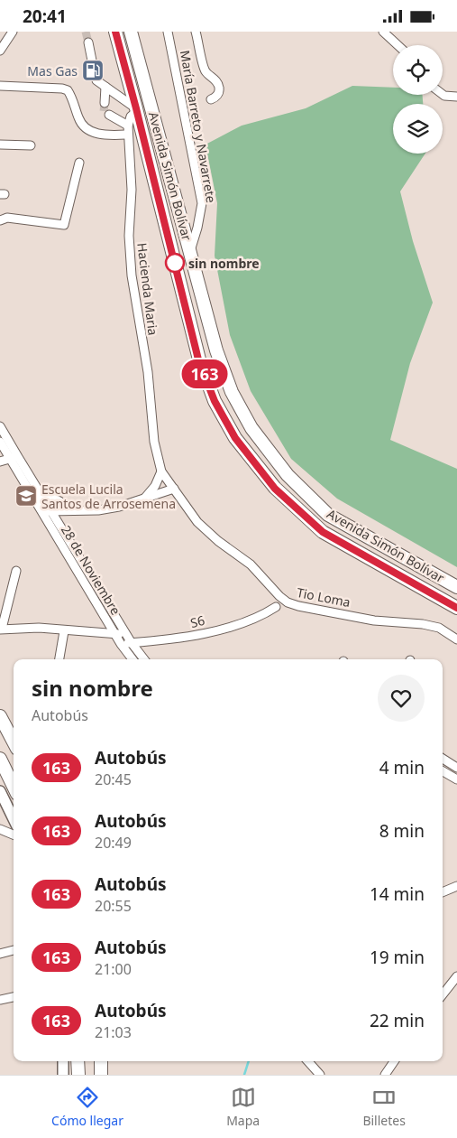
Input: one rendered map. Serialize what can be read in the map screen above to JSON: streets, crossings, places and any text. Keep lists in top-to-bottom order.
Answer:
{
  "streets": {
    "highway": ["Avenida Simón Bolívar"],
    "street": [
      "María Barreto y Navarrete",
      "Hacienda Maria",
      "28 de Noviembre",
      "Tio Loma",
      "S6"
    ]
  },
  "crossings": [
    ["María Barreto y Navarrete", "Avenida Simón Bolívar"],
    ["Avenida Simón Bolívar", "Hacienda Maria"],
    ["Hacienda Maria", "Tio Loma"],
    ["28 de Noviembre", "S6"]
  ],
  "places": {
    "fuel station": ["Mas Gas"],
    "other": ["sin nombre"],
    "school or university": ["Escuela Lucila Santos de Arrosemena"]
  },
  "lines": ["bus line 163"],
  "page": {
    "status": "20:41",
    "on_map": "163",
    "heading": ["sin nombre", "Autobús"],
    "list": [
      {
        "mark": "163",
        "name": "Autobús",
        "note": "20:45",
        "value": "4 min"
      },
      {
        "mark": "163",
        "name": "Autobús",
        "note": "20:49",
        "value": "8 min"
      },
      {
        "mark": "163",
        "name": "Autobús",
        "note": "20:55",
        "value": "14 min"
      },
      {
        "mark": "163",
        "name": "Autobús",
        "note": "21:00",
        "value": "19 min"
      },
      {
        "mark": "163",
        "name": "Autobús",
        "note": "21:03",
        "value": "22 min"
      }
    ],
    "tabs": ["Cómo llegar", "Mapa", "Billetes"]
  }
}
